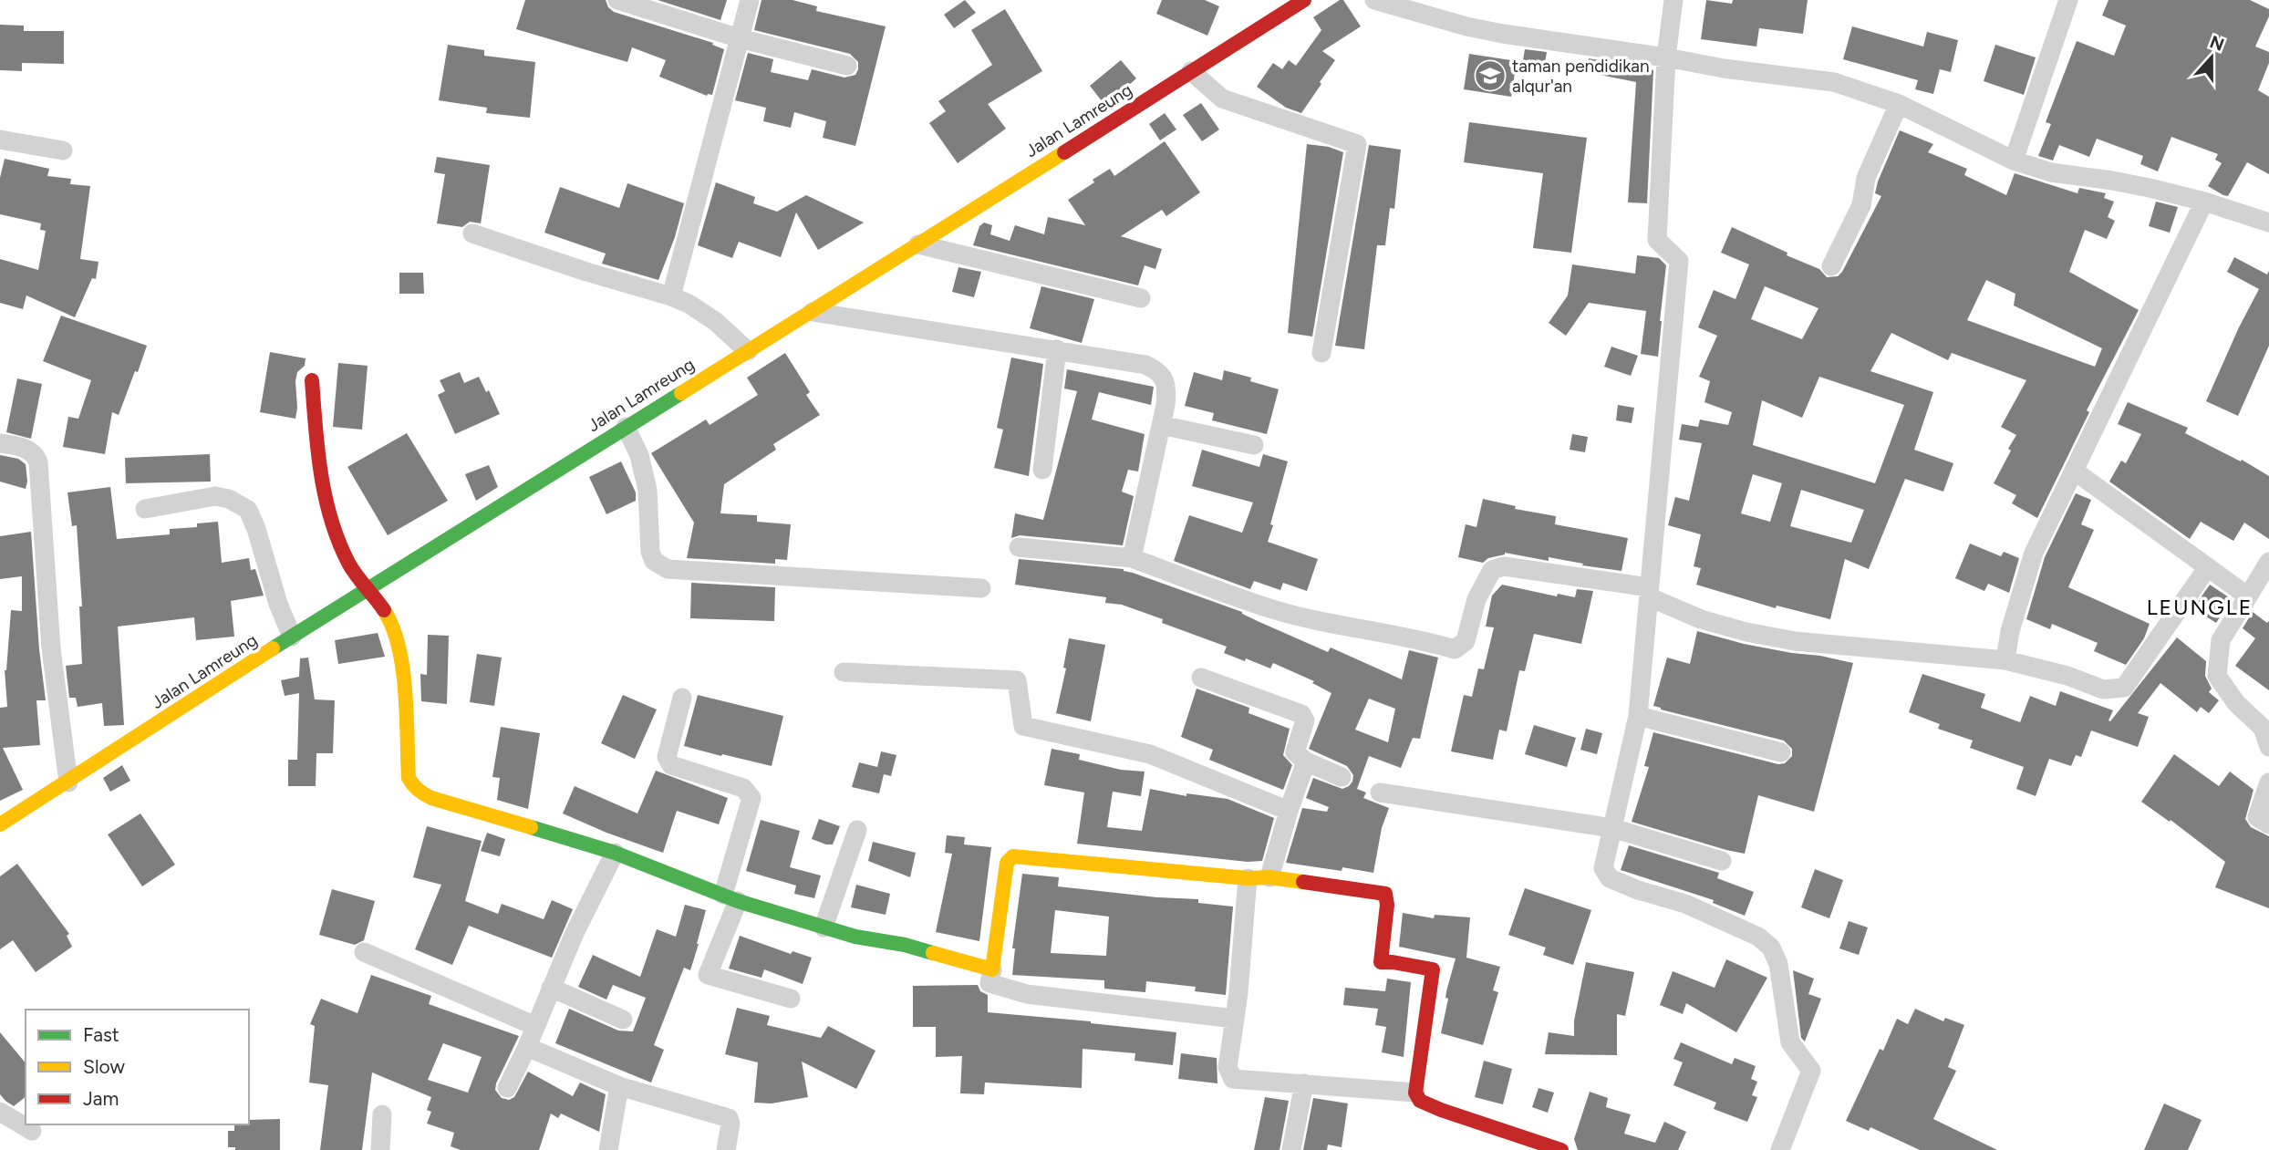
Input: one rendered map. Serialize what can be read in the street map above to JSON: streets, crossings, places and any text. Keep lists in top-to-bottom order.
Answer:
{
  "streets": {
    "street": ["Jalan Lamreung"]
  },
  "districts": ["LEUNGLE"],
  "places": {
    "school or university": ["taman pendidikan alqur'an"]
  },
  "legend": ["Fast", "Slow", "Jam"],
  "north": "top"
}
